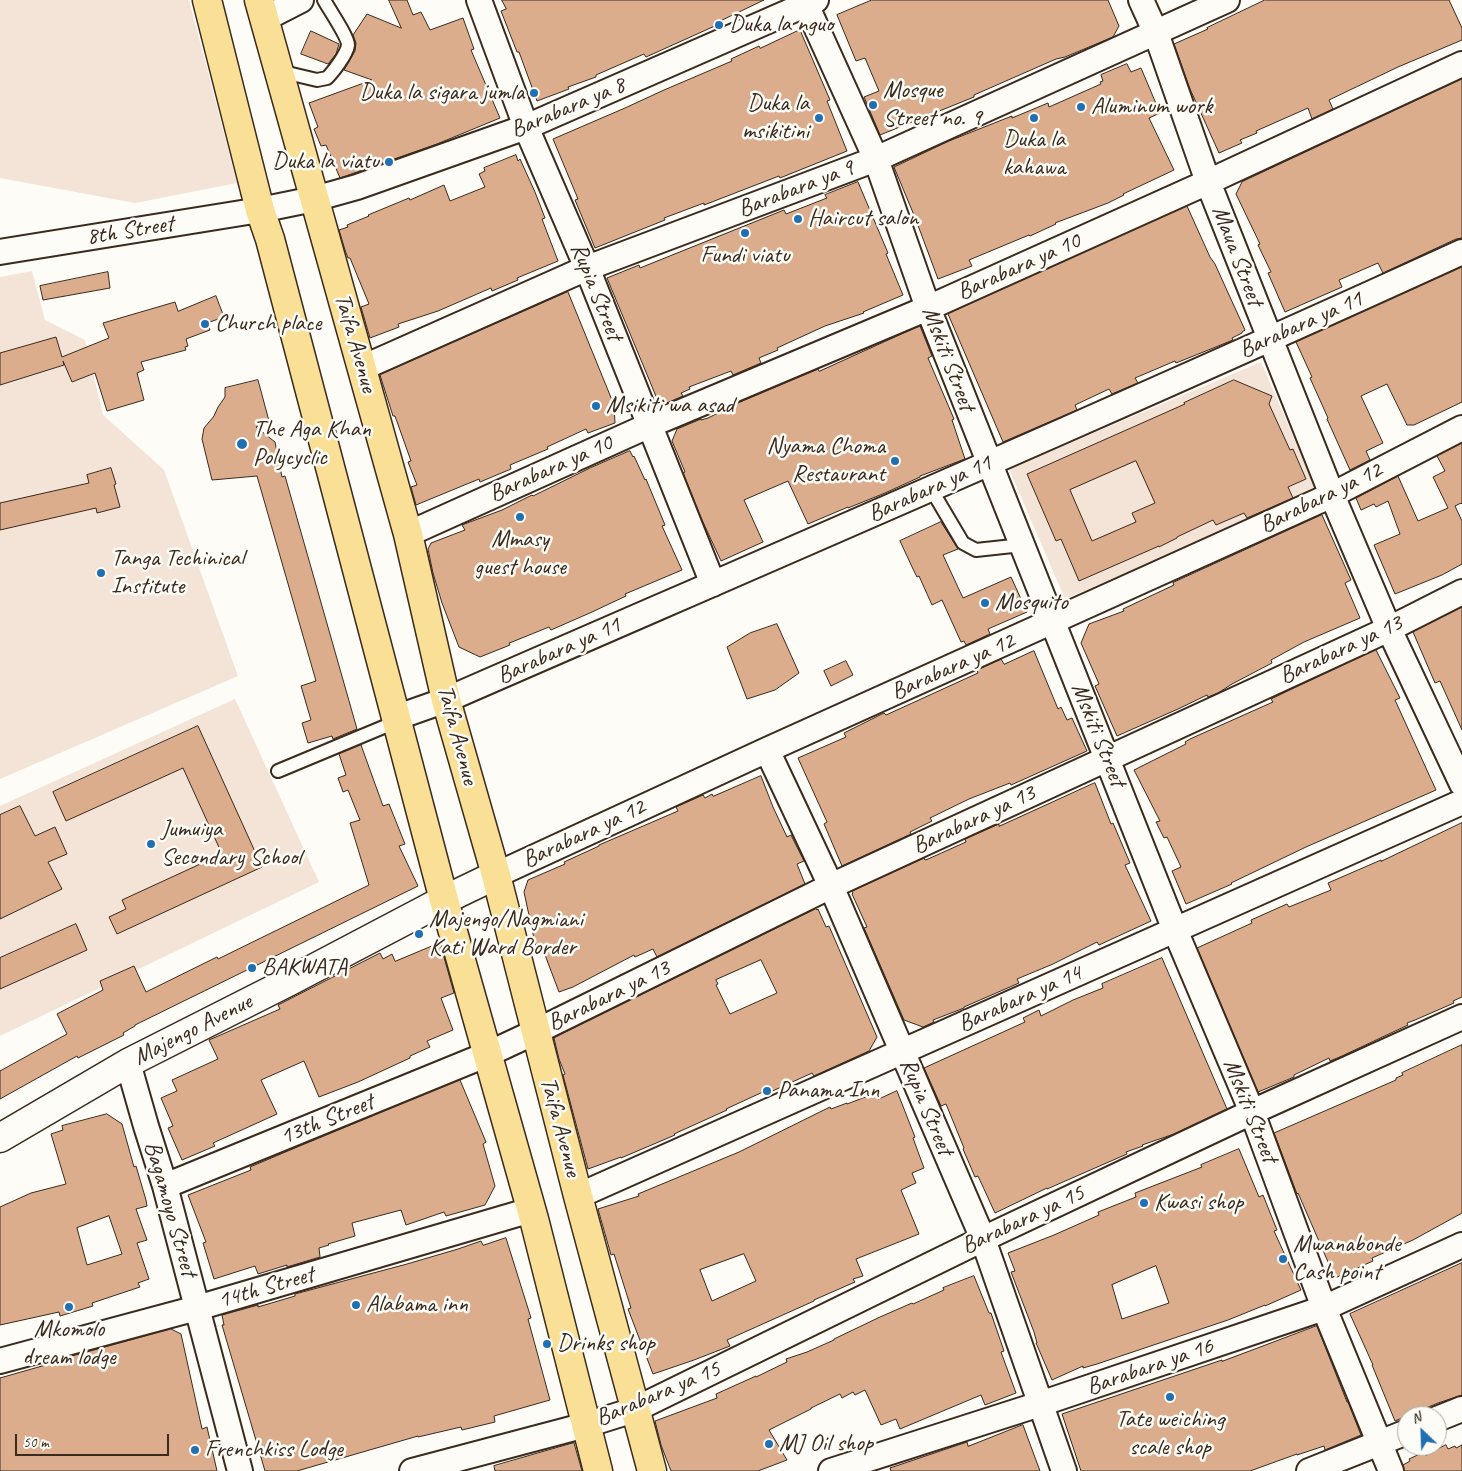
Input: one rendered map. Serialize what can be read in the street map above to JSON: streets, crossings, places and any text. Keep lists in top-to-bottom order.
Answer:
{
  "streets": {
    "main road": ["Taifa Avenue"],
    "street": [
      "Barabara ya 8",
      "Barabara ya 9",
      "8th Street",
      "Maua Street",
      "Barabara ya 10",
      "Rupia Street",
      "Barabara ya 11",
      "Mskiti Street",
      "Barabara ya 12",
      "Barabara ya 13",
      "Barabara ya 14",
      "Majengo Avenue",
      "13th Street",
      "Bagamoyo Street",
      "Barabara ya 15",
      "14th Street",
      "Barabara ya 16"
    ]
  },
  "crossings": [
    ["Barabara ya 8", "8th Street"],
    ["Barabara ya 8", "Rupia Street"],
    ["Barabara ya 8", "Taifa Avenue"],
    ["Barabara ya 8", "Mskiti Street"],
    ["Barabara ya 9", "Maua Street"],
    ["Barabara ya 9", "Rupia Street"],
    ["Barabara ya 9", "Taifa Avenue"],
    ["Barabara ya 9", "Mskiti Street"],
    ["8th Street", "Taifa Avenue"],
    ["Maua Street", "Barabara ya 10"],
    ["Maua Street", "Barabara ya 11"],
    ["Maua Street", "Barabara ya 12"],
    ["Maua Street", "Barabara ya 13"],
    ["Barabara ya 10", "Rupia Street"],
    ["Barabara ya 10", "Taifa Avenue"],
    ["Barabara ya 10", "Mskiti Street"],
    ["Rupia Street", "Barabara ya 11"],
    ["Rupia Street", "Barabara ya 12"],
    ["Rupia Street", "Barabara ya 13"],
    ["Rupia Street", "Barabara ya 14"],
    ["Rupia Street", "Barabara ya 15"],
    ["Rupia Street", "Barabara ya 16"],
    ["Barabara ya 11", "Taifa Avenue"],
    ["Barabara ya 11", "Mskiti Street"],
    ["Taifa Avenue", "Barabara ya 12"],
    ["Taifa Avenue", "Barabara ya 13"],
    ["Taifa Avenue", "Barabara ya 14"],
    ["Taifa Avenue", "Majengo Avenue"],
    ["Taifa Avenue", "13th Street"],
    ["Taifa Avenue", "Barabara ya 15"],
    ["Taifa Avenue", "14th Street"],
    ["Mskiti Street", "Barabara ya 12"],
    ["Mskiti Street", "Barabara ya 13"],
    ["Mskiti Street", "Barabara ya 14"],
    ["Mskiti Street", "Barabara ya 15"],
    ["Mskiti Street", "Barabara ya 16"],
    ["Barabara ya 12", "Majengo Avenue"],
    ["Barabara ya 13", "13th Street"],
    ["Majengo Avenue", "Bagamoyo Street"],
    ["13th Street", "Bagamoyo Street"],
    ["Bagamoyo Street", "14th Street"]
  ],
  "places": [
    "Duka la nguo",
    "Duka la sigara jumla",
    "Mosque Street no. 9",
    "Aluminum work",
    "Duka la msikitini",
    "Duka la kahawa",
    "Duka la viatu",
    "Haircut salon",
    "Fundi viatu",
    "Church place",
    "Msikiti wa asad",
    "The Aga Khan Polycyclic",
    "Nyama Choma Restaurant",
    "Mmasy guest house",
    "Tanga Techinical Institute",
    "Mosquito",
    "Jumuiya Secondary School",
    "Majengo/Nagmiani Kati Ward Border",
    "BAKWATA",
    "Panama Inn",
    "Kwasi shop",
    "Mwanabonde Cash point",
    "Alabama inn",
    "Mkomolo dream lodge",
    "Drinks shop",
    "Tate weiching scale shop",
    "MJ Oil shop",
    "Frenchkiss Lodge"
  ],
  "scale_bar": "50 m",
  "north": "top left"
}
